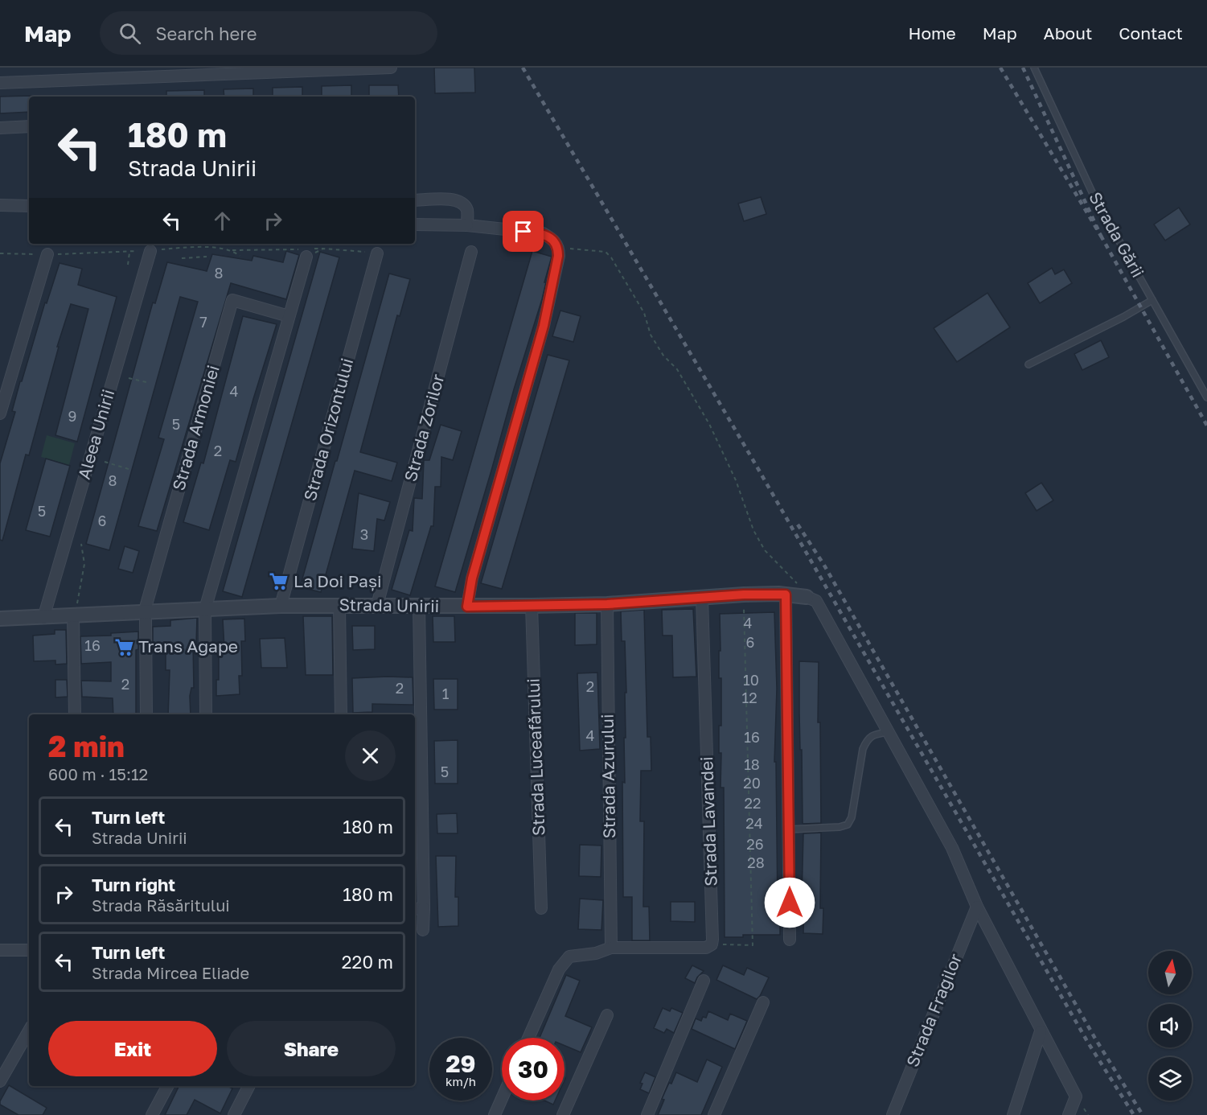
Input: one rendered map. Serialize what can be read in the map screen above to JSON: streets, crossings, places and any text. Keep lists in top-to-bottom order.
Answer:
{
  "streets": {
    "street": [
      "Strada Armoniei",
      "Strada Zorilor",
      "Strada Orizontului",
      "Aleea Unirii",
      "Strada Unirii",
      "Strada Luceafǎrului",
      "Strada Azurului",
      "Strada Lavandei",
      "Strada Fragilor"
    ],
    "lane": ["Strada Gării"]
  },
  "crossings": [
    ["Strada Armoniei", "Strada Unirii"],
    ["Strada Zorilor", "Strada Unirii"],
    ["Strada Orizontului", "Strada Unirii"],
    ["Aleea Unirii", "Strada Unirii"],
    ["Strada Unirii", "Strada Luceafǎrului"],
    ["Strada Unirii", "Strada Azurului"],
    ["Strada Unirii", "Strada Lavandei"]
  ],
  "places": {
    "supermarket": ["La Doi Pași", "Trans Agape"]
  },
  "house_numbers": [
    "8",
    "7",
    "4",
    "9",
    "5",
    "2",
    "8",
    "5",
    "6",
    "3",
    "4",
    "6",
    "16",
    "10",
    "2",
    "2",
    "2",
    "1",
    "12",
    "4",
    "16",
    "18",
    "5",
    "20",
    "22",
    "24",
    "26",
    "28"
  ],
  "north": "top",
  "page": {
    "header": "Map",
    "search": "Search here",
    "nav": [
      "Home",
      "Map",
      "About",
      "Contact"
    ],
    "turn": ["180 m", "Strada Unirii"],
    "heading": ["2 min", "600 m · 15:12"],
    "list": [
      {
        "name": "Turn left",
        "note": "Strada Unirii",
        "value": "180 m"
      },
      {
        "name": "Turn right",
        "note": "Strada Răsăritului",
        "value": "180 m"
      },
      {
        "name": "Turn left",
        "note": "Strada Mircea Eliade",
        "value": "220 m"
      }
    ],
    "buttons": ["Exit", "Share"],
    "speed": "29 km/h",
    "limit": "30"
  }
}
